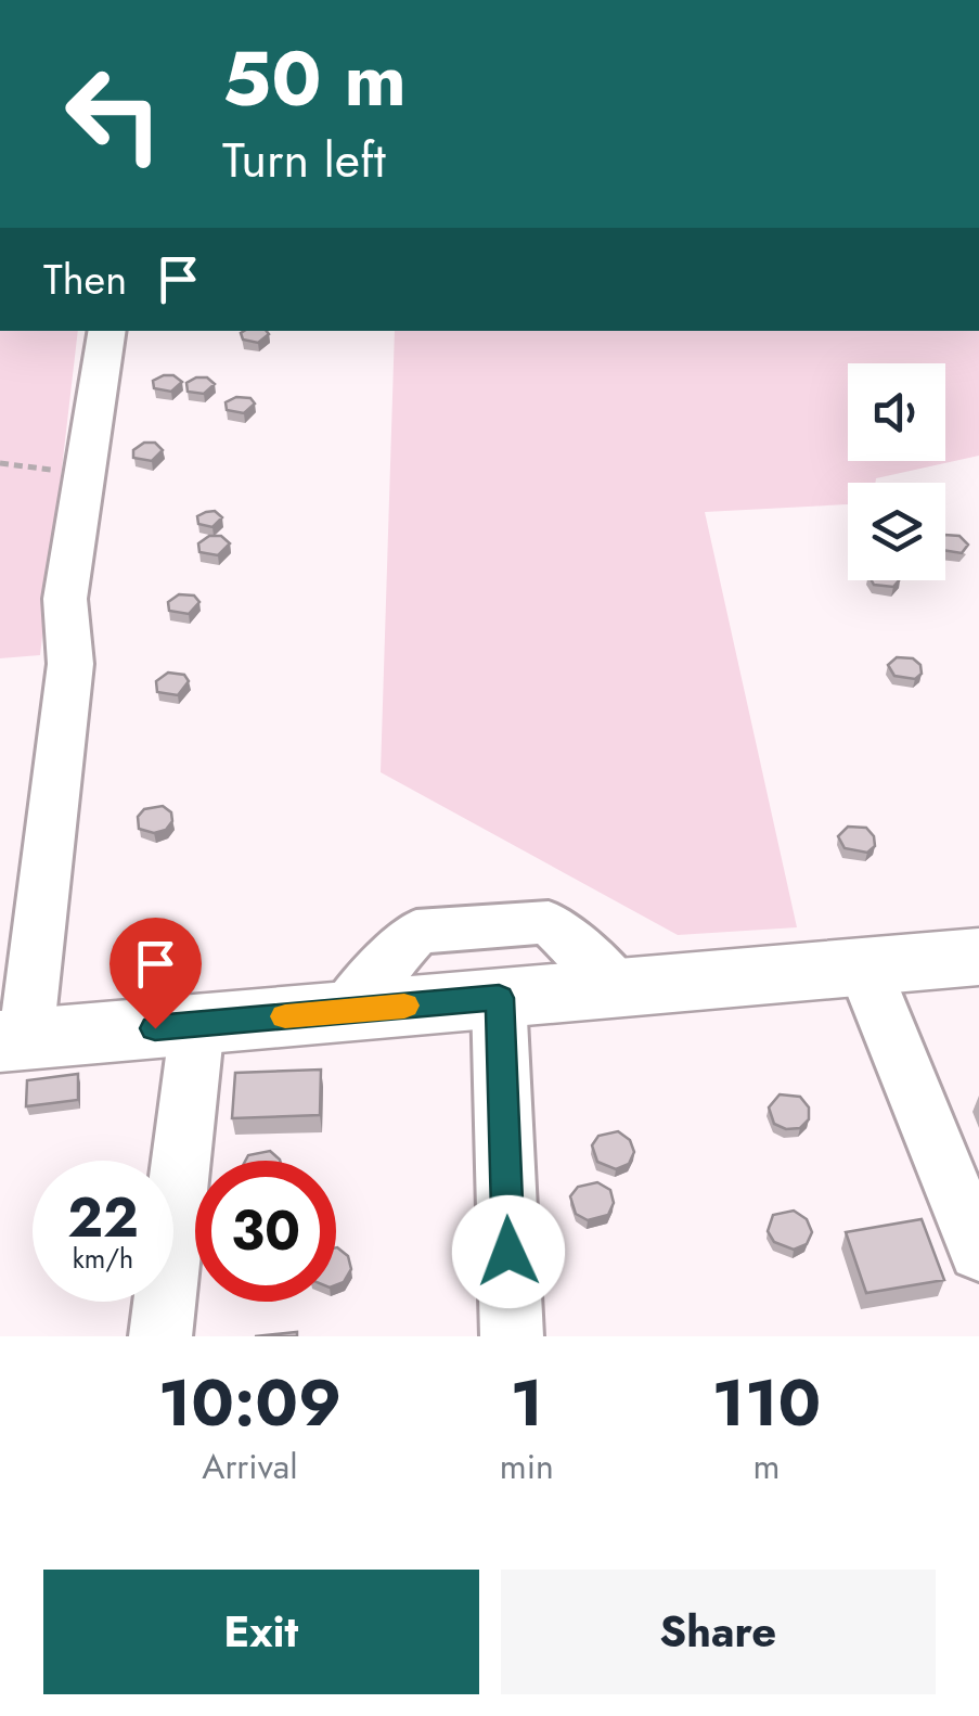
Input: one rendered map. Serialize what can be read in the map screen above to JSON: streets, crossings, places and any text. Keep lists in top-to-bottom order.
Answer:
{
  "page": {
    "turn": ["50 m", "Turn left"],
    "then": "Then",
    "speed": "22 km/h",
    "limit": "30",
    "eta": [
      "10:09",
      "Arrival",
      "1",
      "min",
      "110",
      "m"
    ],
    "buttons": ["Exit", "Share"]
  }
}
